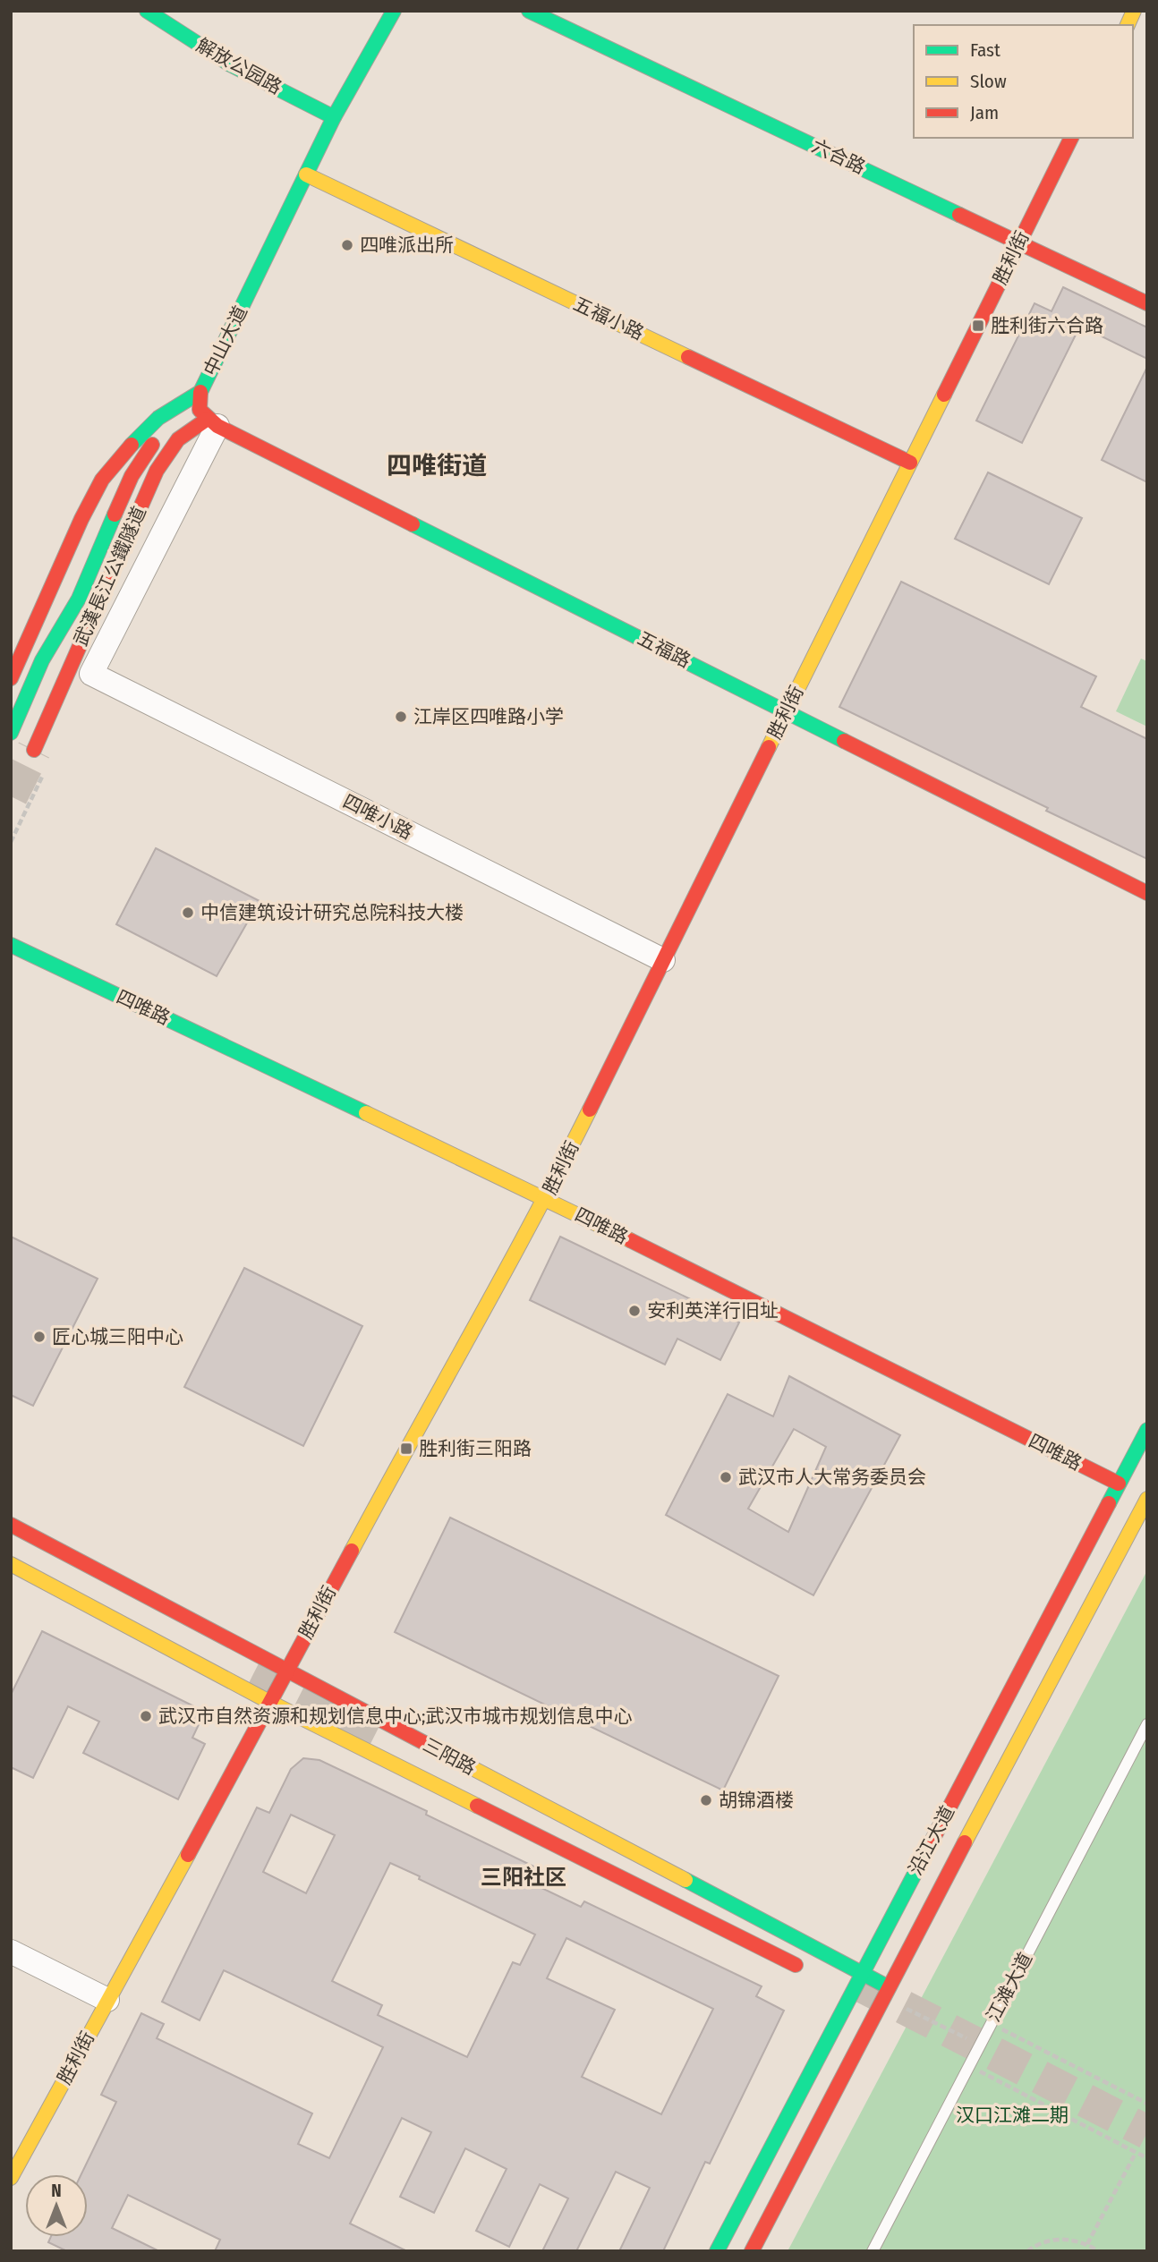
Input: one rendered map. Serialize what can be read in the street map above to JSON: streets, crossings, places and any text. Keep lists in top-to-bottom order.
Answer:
{
  "streets": {
    "street": [
      "解放公园路",
      "六合路",
      "胜利街",
      "五福小路",
      "中山大道",
      "武漢長江公鐵隧道",
      "五福路",
      "四唯小路",
      "四唯路",
      "三阳路",
      "沿江大道"
    ],
    "lane": ["江滩大道"]
  },
  "crossings": [
    ["解放公园路", "中山大道"],
    ["六合路", "胜利街"],
    ["胜利街", "五福小路"],
    ["胜利街", "五福路"],
    ["胜利街", "四唯小路"],
    ["胜利街", "四唯路"],
    ["胜利街", "三阳路"],
    ["五福小路", "中山大道"],
    ["武漢長江公鐵隧道", "五福路"],
    ["武漢長江公鐵隧道", "四唯小路"],
    ["五福路", "四唯小路"],
    ["四唯路", "沿江大道"],
    ["三阳路", "沿江大道"]
  ],
  "districts": ["四唯街道", "三阳社区"],
  "parks": ["汉口江滩二期"],
  "places": {
    "other": [
      "四唯派出所",
      "江岸区四唯路小学",
      "中信建筑设计研究总院科技大楼",
      "安利英洋行旧址",
      "匠心城三阳中心",
      "武汉市人大常务委员会",
      "武汉市自然资源和规划信息中心;武汉市城市规划信息中心",
      "胡锦酒楼"
    ],
    "transit": ["胜利街六合路", "胜利街三阳路"]
  },
  "legend": ["Fast", "Slow", "Jam"],
  "north": "top"
}
